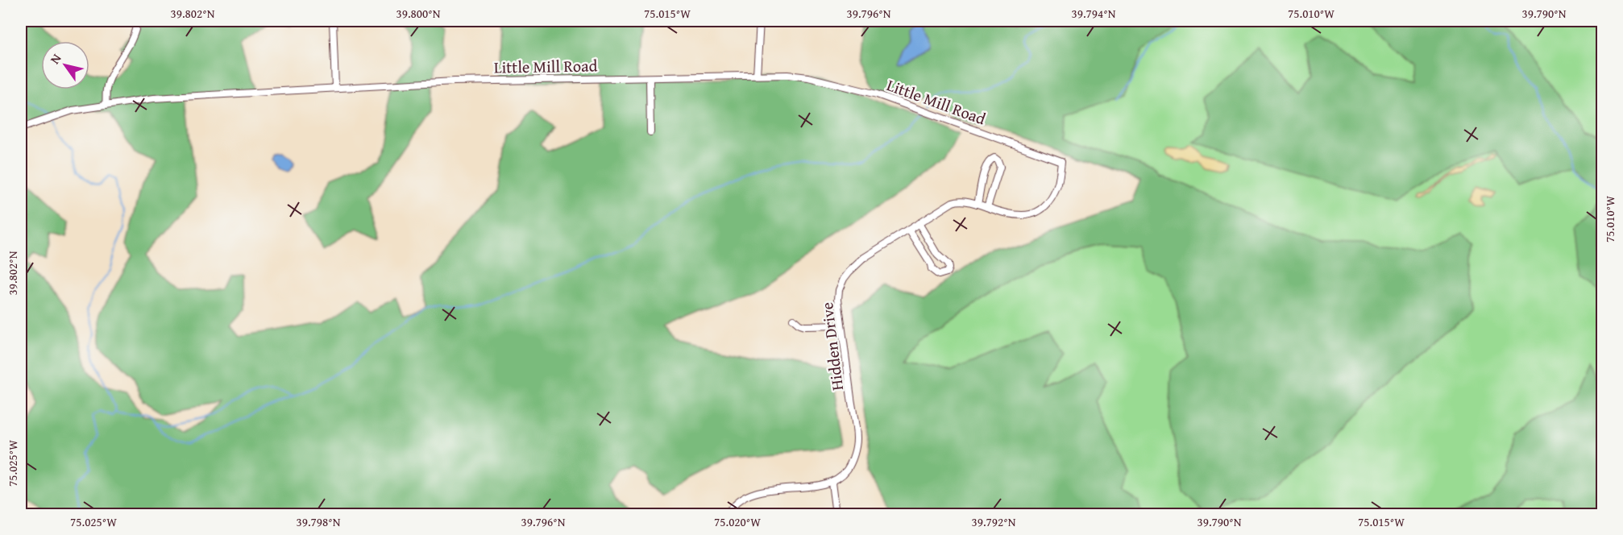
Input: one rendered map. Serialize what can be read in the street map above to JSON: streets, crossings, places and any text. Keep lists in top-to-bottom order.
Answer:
{
  "streets": {
    "street": ["Little Mill Road", "Hidden Drive"]
  },
  "crossings": [
    ["Little Mill Road", "Hidden Drive"]
  ],
  "north": "top left",
  "coordinates": [
    "39.802°N",
    "39.800°N",
    "75.015°W",
    "39.796°N",
    "39.794°N",
    "75.010°W",
    "39.790°N",
    "75.025°W",
    "39.798°N",
    "75.020°W",
    "39.792°N"
  ]
}
